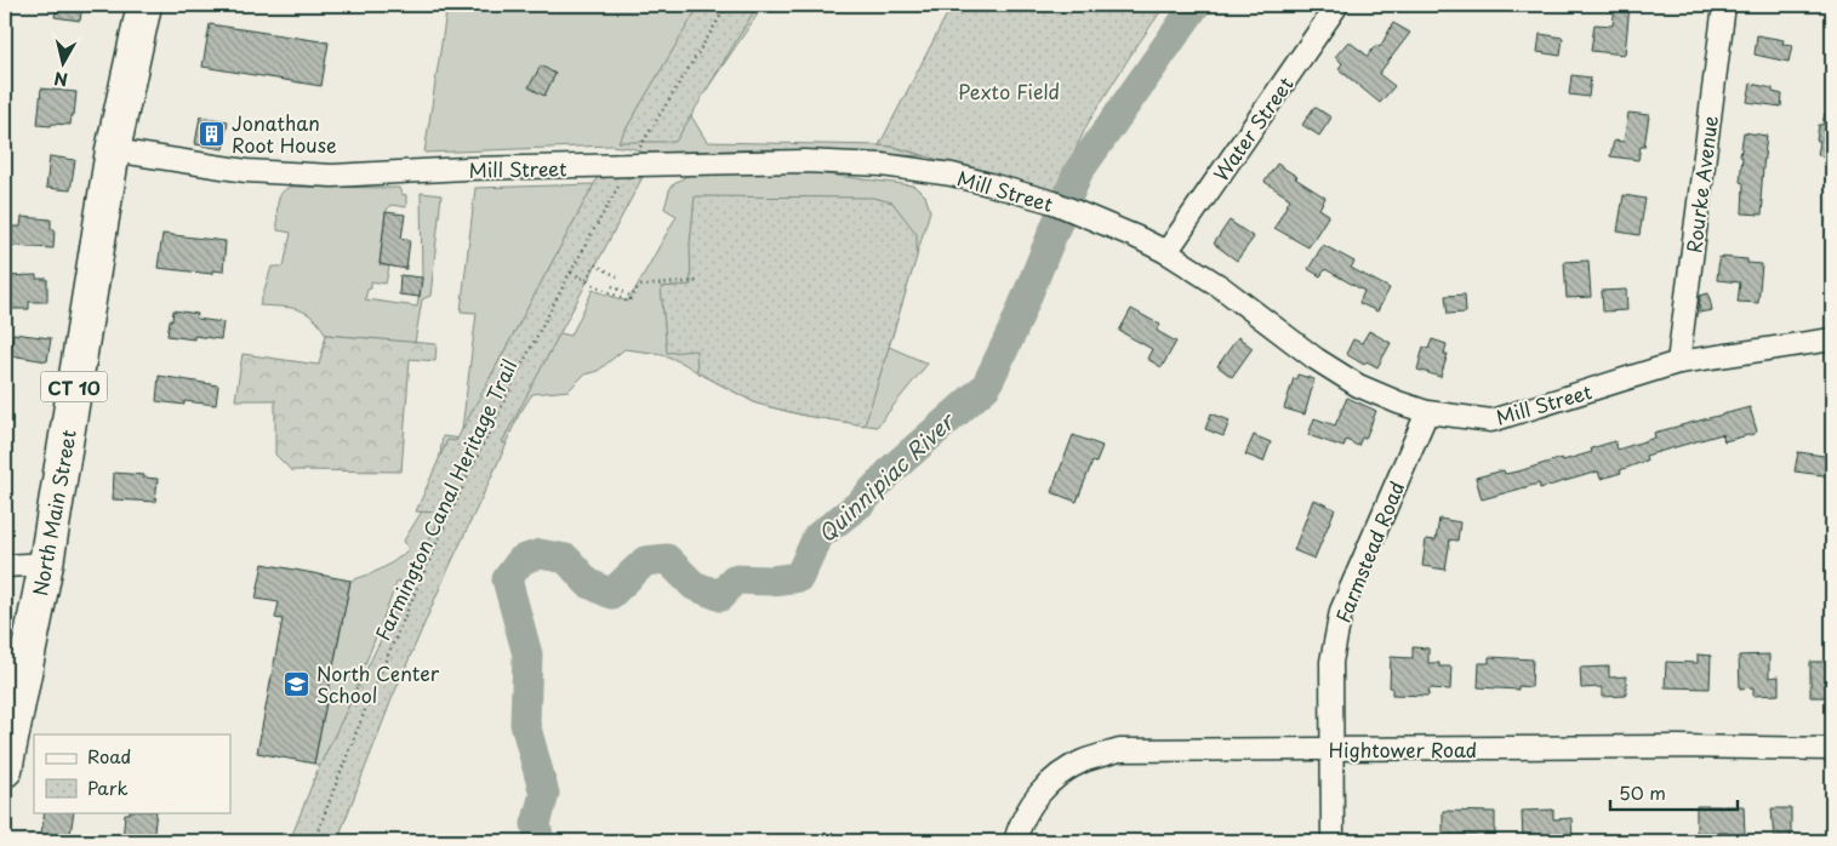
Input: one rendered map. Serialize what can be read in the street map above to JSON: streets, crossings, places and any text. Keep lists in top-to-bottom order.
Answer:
{
  "streets": {
    "highway": ["CT 10", "North Main Street"],
    "street": [
      "Water Street",
      "Mill Street",
      "Rourke Avenue",
      "Farmstead Road",
      "Hightower Road"
    ],
    "path": ["Farmington Canal Heritage Trail"]
  },
  "crossings": [
    ["Water Street", "Mill Street"],
    ["Mill Street", "Rourke Avenue"],
    ["Mill Street", "North Main Street"],
    ["Mill Street", "Farmstead Road"],
    ["Farmstead Road", "Hightower Road"]
  ],
  "water": ["Quinnipiac River"],
  "parks": ["Pexto Field"],
  "places": {
    "building": ["Jonathan Root House"],
    "school or university": ["North Center School"]
  },
  "legend": ["Road", "Park"],
  "scale_bar": "50 m",
  "north": "bottom"
}
